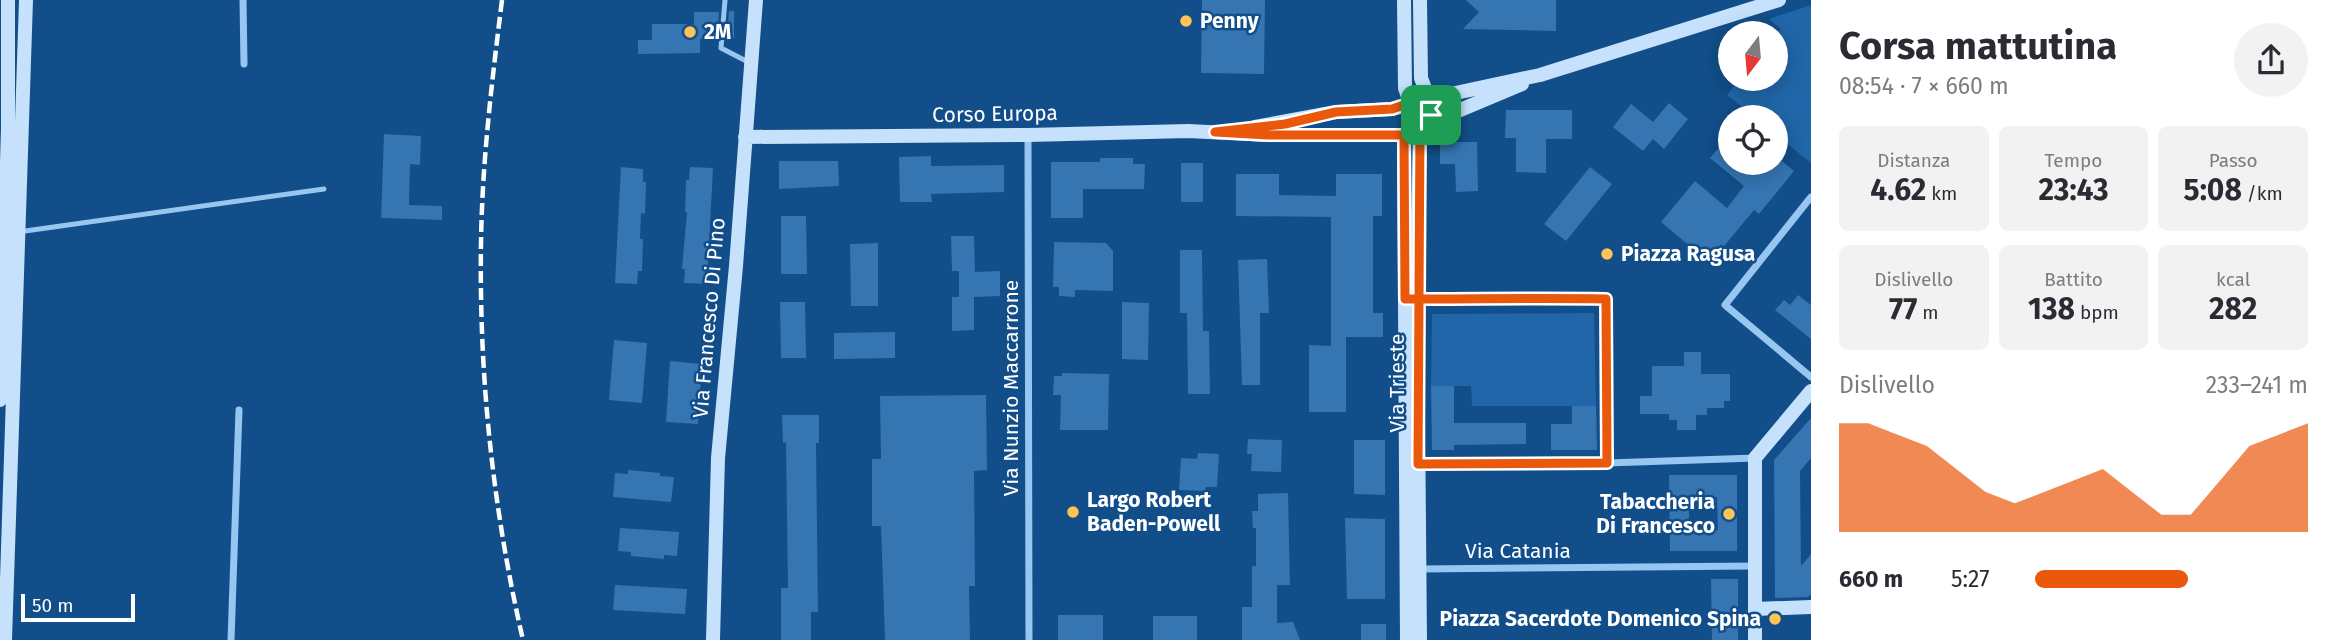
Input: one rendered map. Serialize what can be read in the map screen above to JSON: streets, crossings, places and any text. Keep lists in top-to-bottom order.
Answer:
{
  "streets": {
    "street": [
      "Corso Europa",
      "Via Francesco Di Pino",
      "Via Trieste",
      "Via Nunzio Maccarrone",
      "Via Catania"
    ]
  },
  "crossings": [
    ["Corso Europa", "Via Francesco Di Pino"],
    ["Corso Europa", "Via Nunzio Maccarrone"],
    ["Via Trieste", "Via Catania"]
  ],
  "places": [
    "Penny",
    "2M",
    "Piazza Ragusa",
    "Largo Robert Baden-Powell",
    "Tabaccheria Di Francesco",
    "Piazza Sacerdote Domenico Spina"
  ],
  "scale_bar": "50 m",
  "north": "bottom",
  "page": {
    "heading": ["Corsa mattutina", "08:54 · 7 × 660 m"],
    "stats": [
      ["Distanza", "4.62 km"],
      ["Tempo", "23:43"],
      ["Passo", "5:08 /km"],
      ["Dislivello", "77 m"],
      ["Battito", "138 bpm"],
      ["kcal", "282"]
    ],
    "chart": ["Dislivello", "233–241 m"],
    "list": [
      {
        "name": "660 m",
        "note": "5:27"
      }
    ],
    "scale": "50 m"
  }
}
